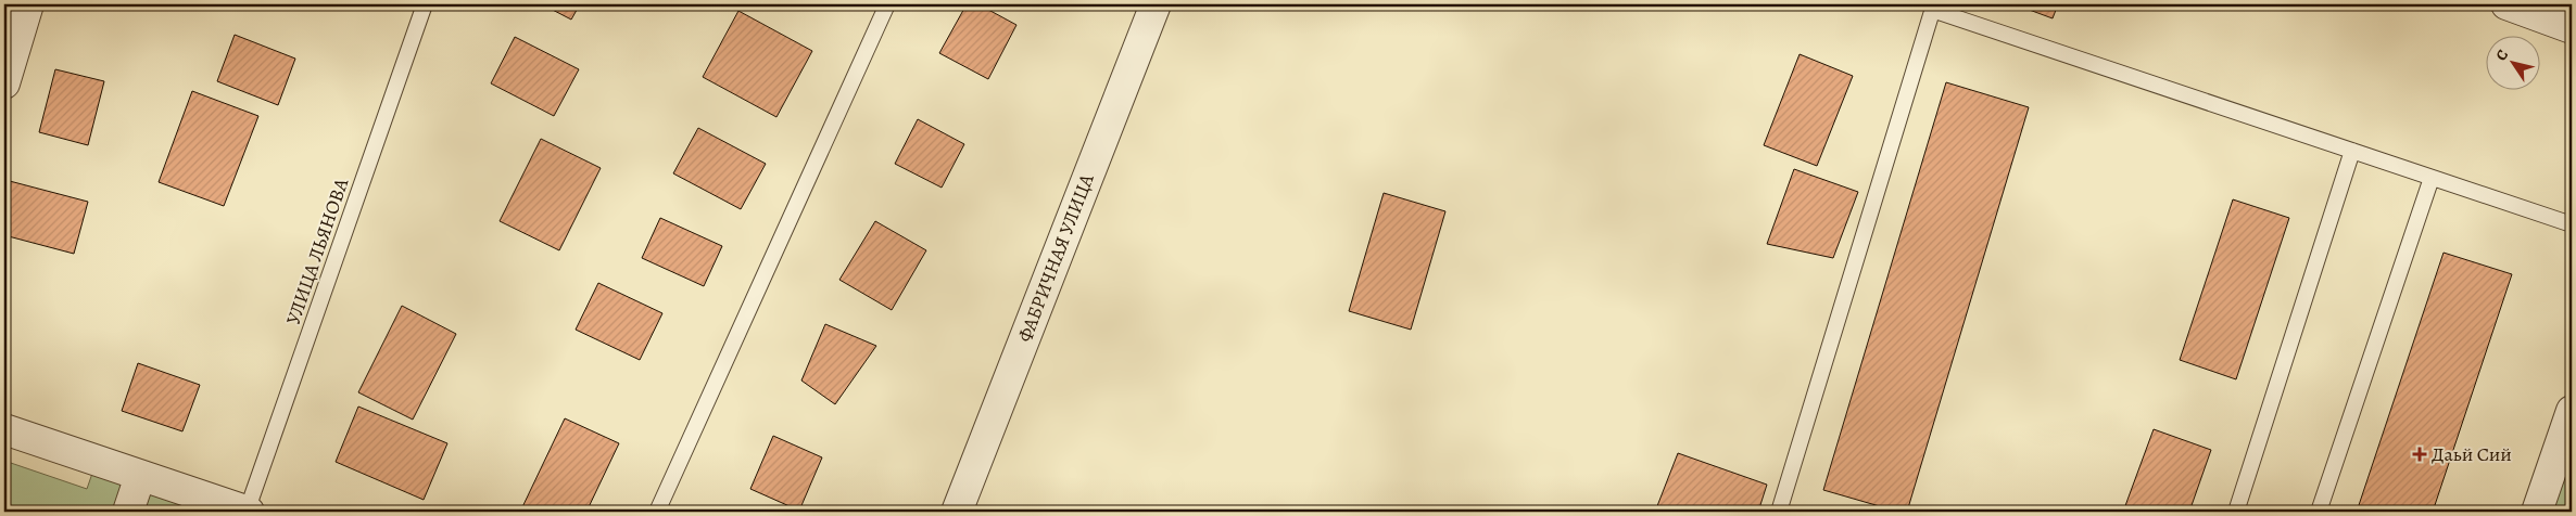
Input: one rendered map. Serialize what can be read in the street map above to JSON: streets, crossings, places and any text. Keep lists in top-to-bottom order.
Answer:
{
  "streets": {
    "street": ["ФАБРИЧНАЯ УЛИЦА"],
    "lane": ["УЛИЦА ЛЬЯНОВА"]
  },
  "places": {
    "health": ["Даьй Сий"]
  },
  "north": "top left"
}
